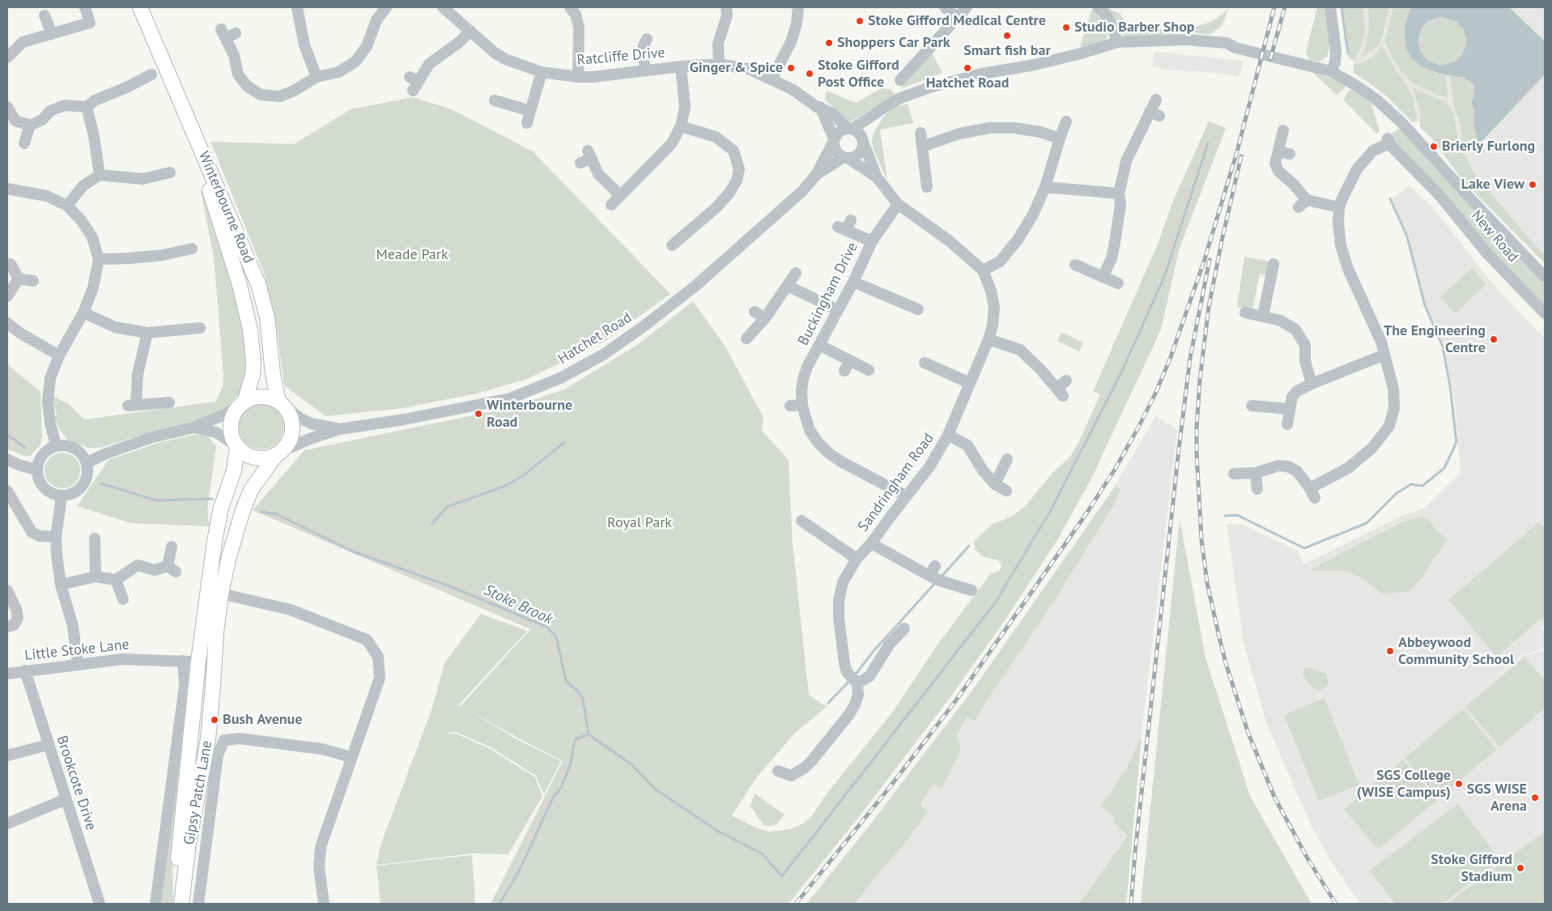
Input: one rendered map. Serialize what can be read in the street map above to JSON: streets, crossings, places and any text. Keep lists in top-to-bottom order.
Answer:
{
  "streets": {
    "main road": ["Winterbourne Road", "Gipsy Patch Lane"],
    "street": [
      "Ratcliffe Drive",
      "New Road",
      "Buckingham Drive",
      "Hatchet Road",
      "Sandringham Road",
      "Little Stoke Lane",
      "Brookcote Drive"
    ]
  },
  "crossings": [
    ["Ratcliffe Drive", "Hatchet Road"],
    ["Ratcliffe Drive", "Sandringham Road"],
    ["Winterbourne Road", "Hatchet Road"],
    ["Winterbourne Road", "Gipsy Patch Lane"],
    ["Buckingham Drive", "Sandringham Road"],
    ["Hatchet Road", "Sandringham Road"],
    ["Hatchet Road", "Gipsy Patch Lane"],
    ["Little Stoke Lane", "Brookcote Drive"],
    ["Little Stoke Lane", "Gipsy Patch Lane"]
  ],
  "water": ["Stoke Brook"],
  "parks": ["Meade Park", "Royal Park"],
  "places": [
    "Stoke Gifford Medical Centre",
    "Studio Barber Shop",
    "Smart fish bar",
    "Shoppers Car Park",
    "Ginger & Spice",
    "Hatchet Road",
    "Stoke Gifford Post Office",
    "Brierly Furlong",
    "Lake View",
    "The Engineering Centre",
    "Winterbourne Road",
    "Abbeywood Community School",
    "Bush Avenue",
    "SGS College (WISE Campus)",
    "SGS WISE Arena",
    "Stoke Gifford Stadium"
  ]
}
